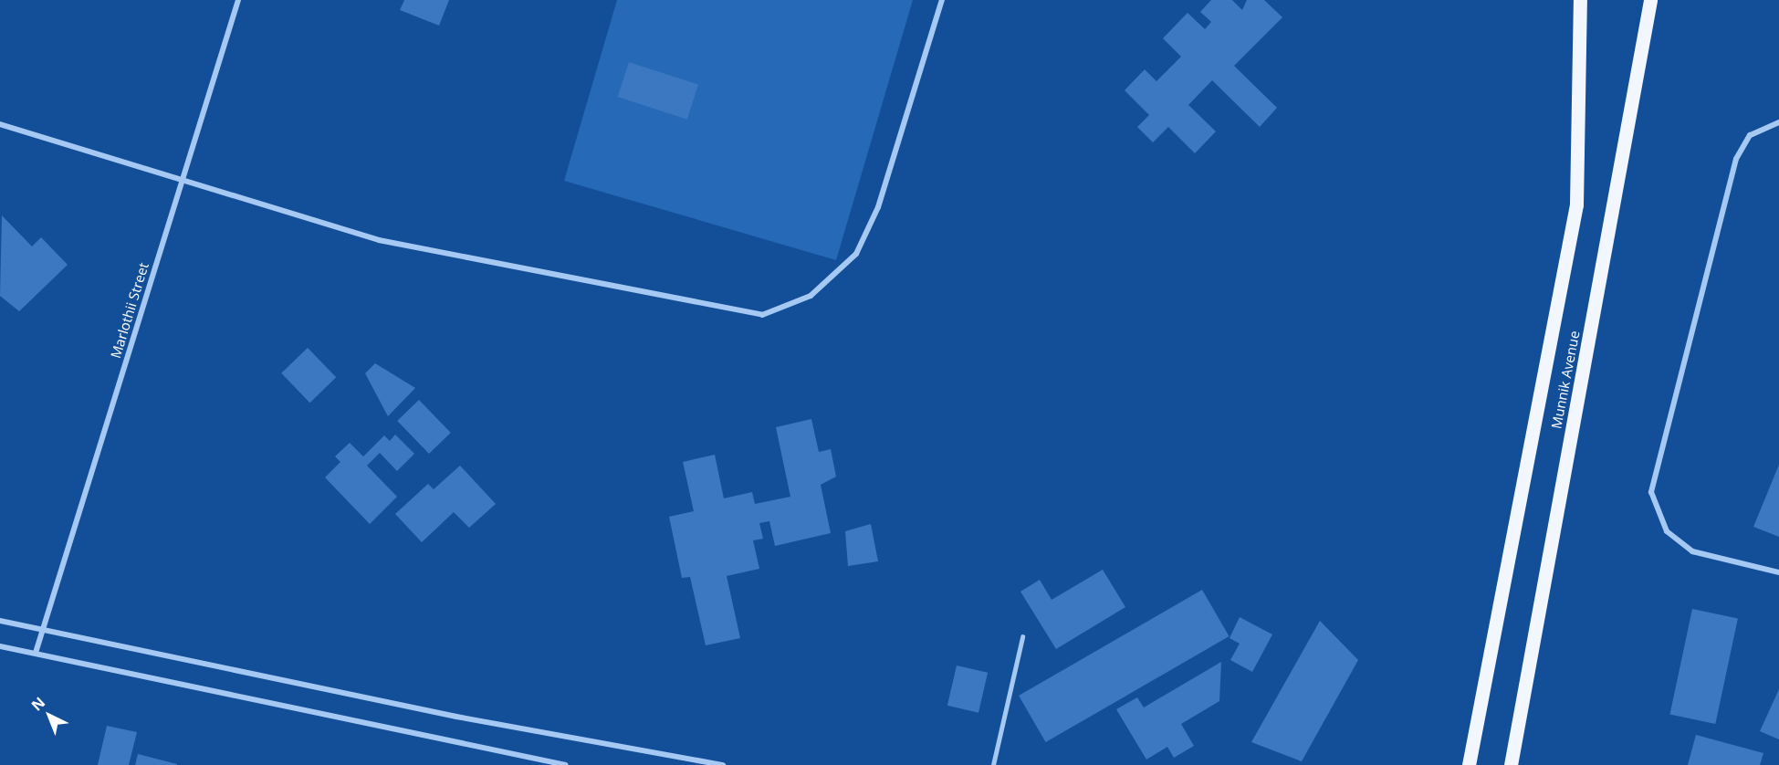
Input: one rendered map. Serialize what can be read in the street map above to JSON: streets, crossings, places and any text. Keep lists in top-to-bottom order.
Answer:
{
  "streets": {
    "main road": ["Munnik Avenue"],
    "street": ["Marlothii Street"]
  },
  "north": "top left"
}
